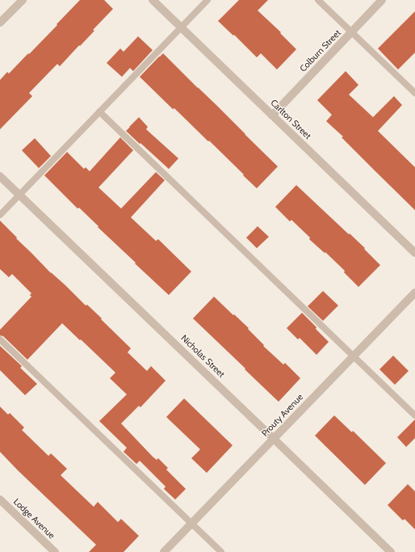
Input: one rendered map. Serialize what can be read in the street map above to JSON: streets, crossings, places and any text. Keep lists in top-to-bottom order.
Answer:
{
  "streets": {
    "street": [
      "Colburn Street",
      "Carlton Street",
      "Nicholas Street",
      "Prouty Avenue",
      "Lodge Avenue"
    ]
  },
  "crossings": [
    ["Colburn Street", "Carlton Street"],
    ["Nicholas Street", "Prouty Avenue"]
  ]
}
